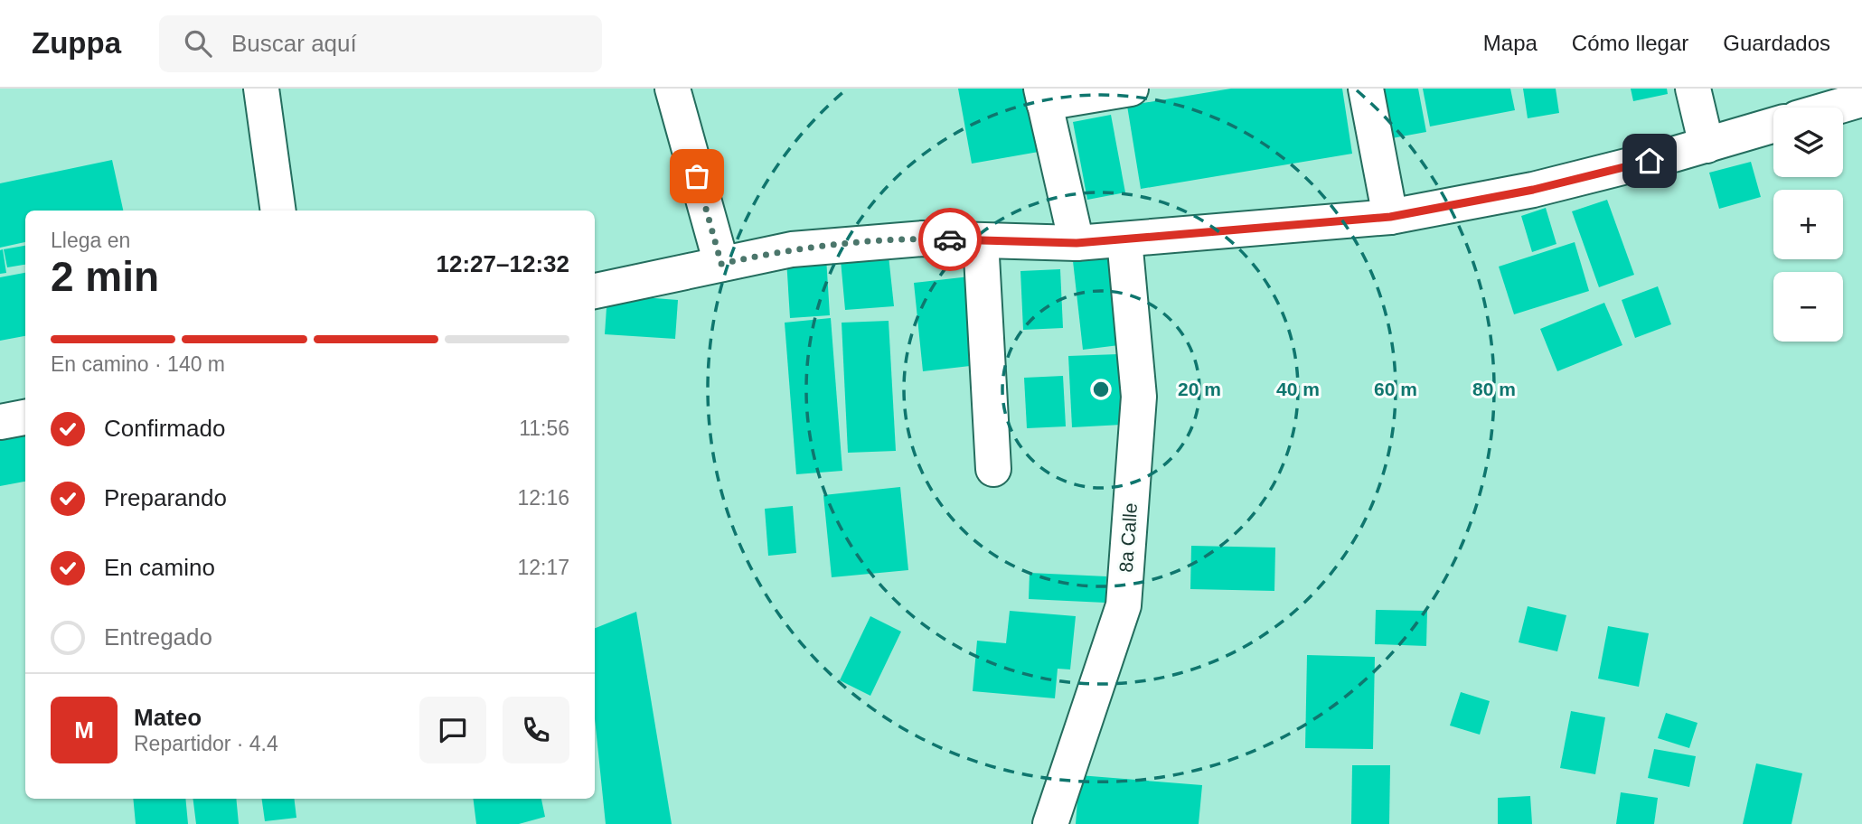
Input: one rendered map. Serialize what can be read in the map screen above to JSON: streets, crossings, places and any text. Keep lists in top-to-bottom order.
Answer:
{
  "streets": {
    "street": ["8a Calle"]
  },
  "page": {
    "header": "Zuppa",
    "search": "Buscar aquí",
    "nav": ["Mapa", "Cómo llegar", "Guardados"],
    "map_buttons": ["+", "−"],
    "heading": ["2 min", "Llega en", "12:27–12:32"],
    "panel": ["Mateo", "Repartidor · 4.4"],
    "bar": "En camino · 140 m",
    "list": [
      ["Confirmado", "11:56"],
      ["Preparando", "12:16"],
      ["En camino", "12:17"],
      "Entregado"
    ],
    "round": "M"
  },
  "rings": [
    "20 m",
    "40 m",
    "60 m",
    "80 m"
  ]
}
